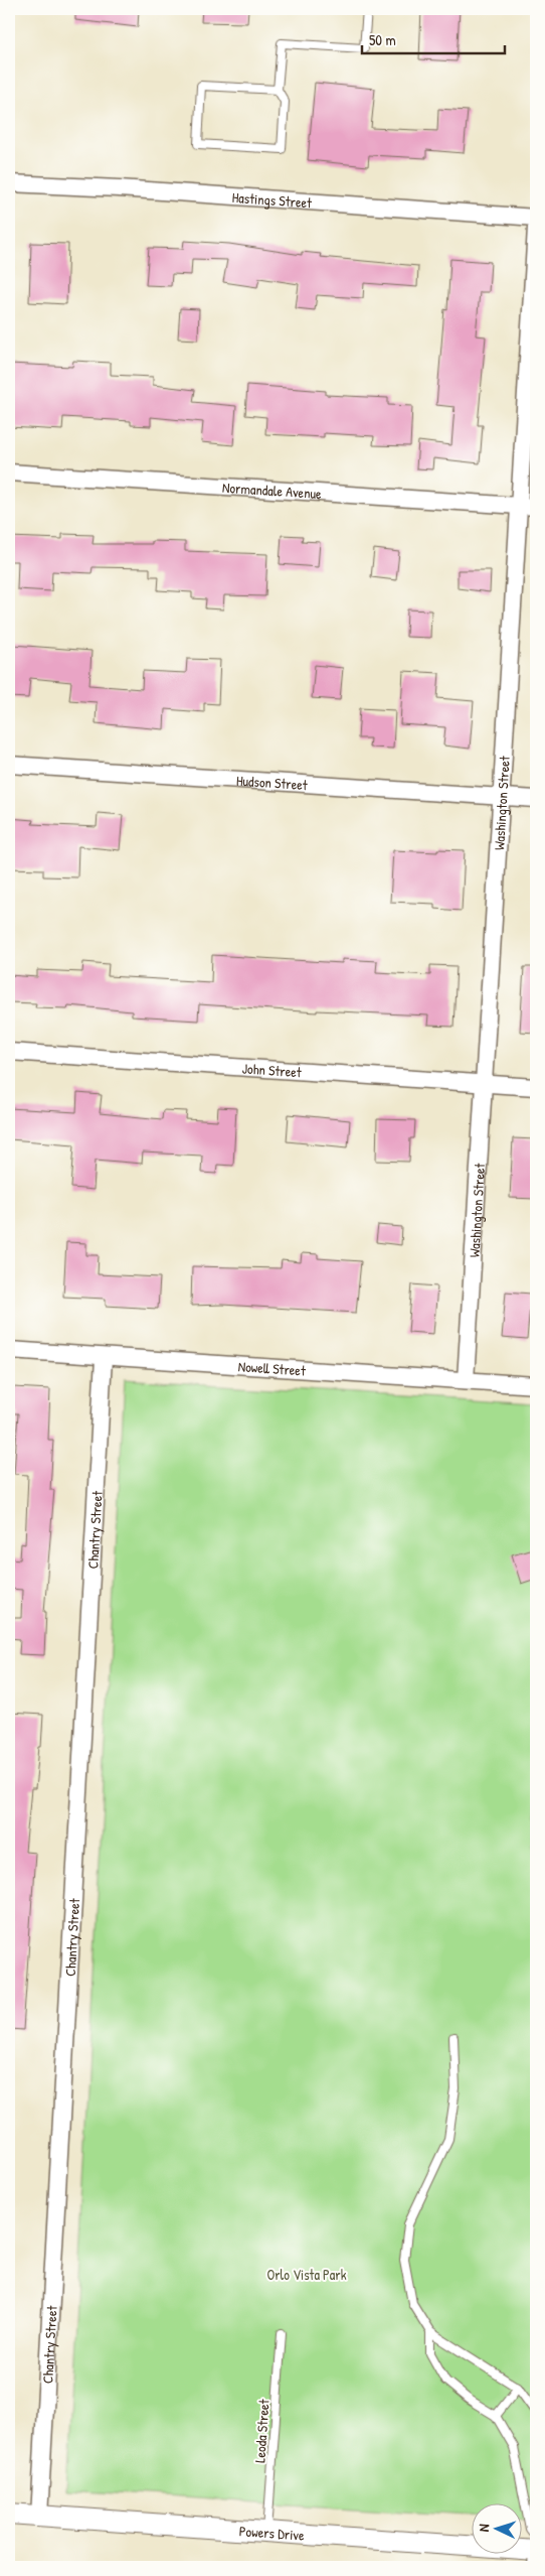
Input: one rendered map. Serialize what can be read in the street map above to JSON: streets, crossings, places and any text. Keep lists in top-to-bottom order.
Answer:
{
  "streets": {
    "street": [
      "Hastings Street",
      "Normandale Avenue",
      "Hudson Street",
      "Washington Street",
      "John Street",
      "Nowell Street",
      "Chantry Street",
      "Powers Drive"
    ],
    "lane": ["Leoda Street"]
  },
  "crossings": [
    ["Normandale Avenue", "Washington Street"],
    ["Hudson Street", "Washington Street"],
    ["Washington Street", "John Street"],
    ["Washington Street", "Nowell Street"],
    ["Nowell Street", "Chantry Street"],
    ["Chantry Street", "Powers Drive"],
    ["Leoda Street", "Powers Drive"]
  ],
  "parks": ["Orlo Vista Park"],
  "scale_bar": "50 m",
  "north": "left"
}
